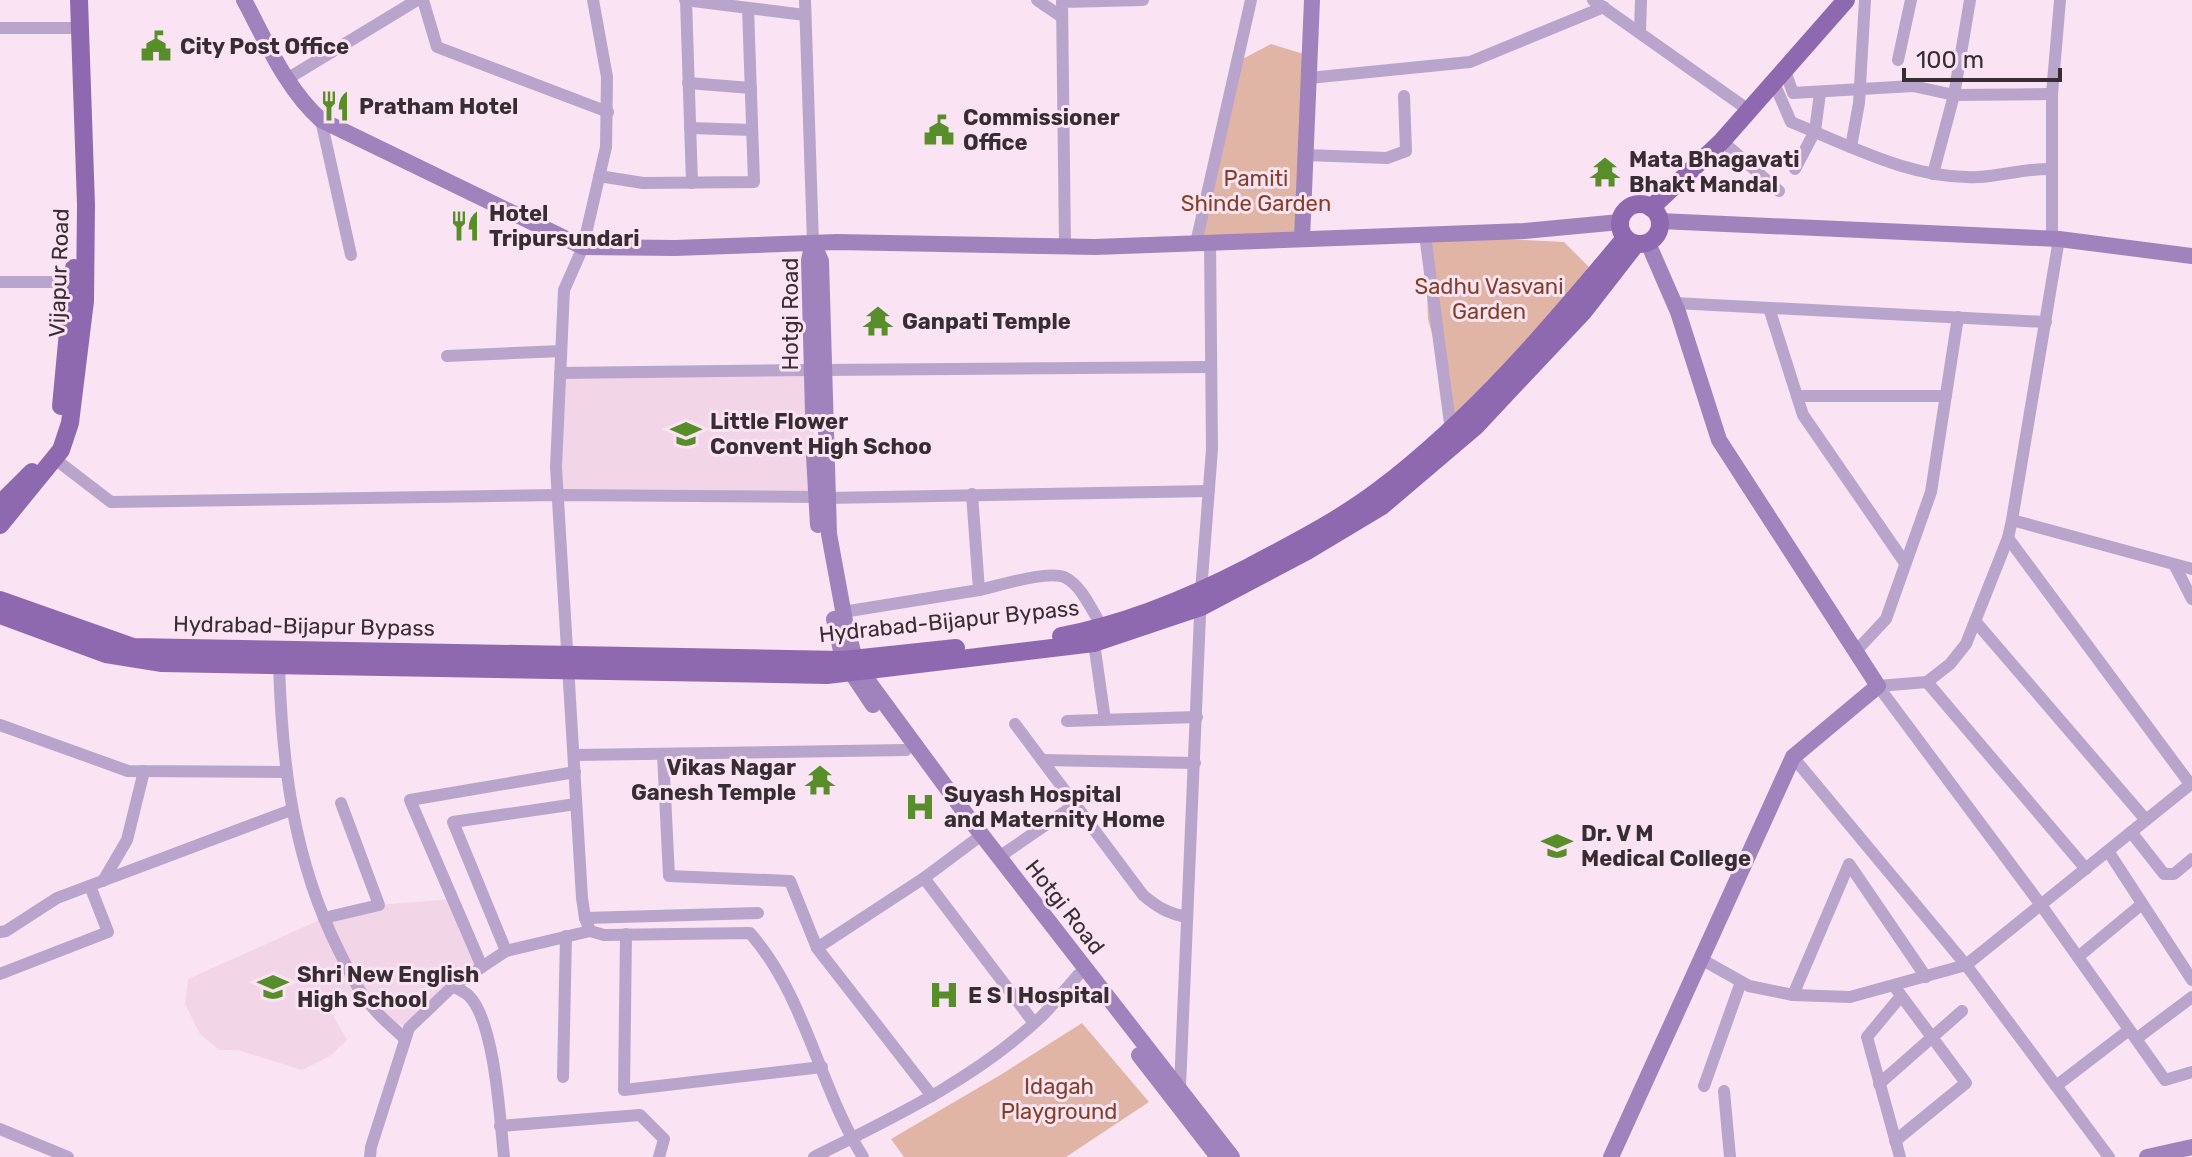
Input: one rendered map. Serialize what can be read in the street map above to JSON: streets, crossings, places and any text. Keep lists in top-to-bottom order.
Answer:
{
  "streets": {
    "main road": ["Vijapur Road", "Hotgi Road", "Hydrabad-Bijapur Bypass"]
  },
  "crossings": [
    ["Hotgi Road", "Hydrabad-Bijapur Bypass"]
  ],
  "parks": ["Pamiti Shinde Garden", "Sadhu Vasvani Garden", "Idagah Playground"],
  "places": {
    "public building": ["City Post Office", "Commissioner Office"],
    "restaurant": ["Pratham Hotel", "Hotel Tripursundari"],
    "temple": ["Mata Bhagavati Bhakt Mandal", "Ganpati Temple", "Vikas Nagar Ganesh Temple"],
    "school or university": ["Little Flower Convent High Schoo", "Dr. V M Medical College", "Shri New English High School"],
    "hospital": ["Suyash Hospital and Maternity Home", "E S I Hospital"]
  },
  "scale_bar": "100 m"
}
